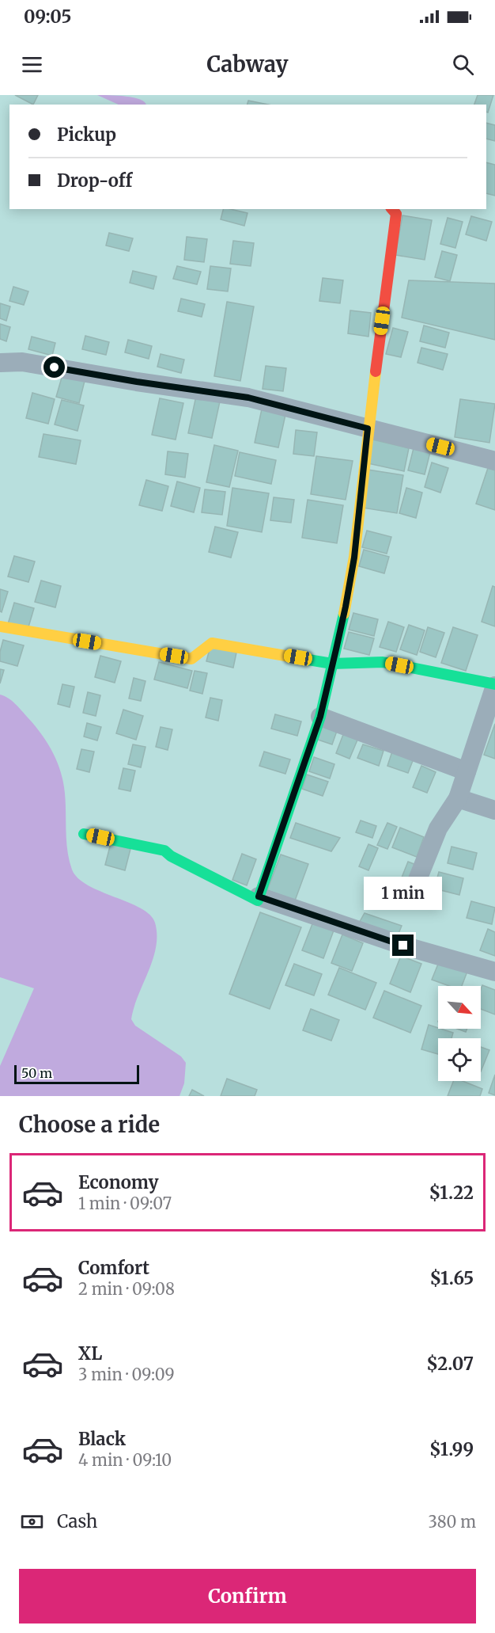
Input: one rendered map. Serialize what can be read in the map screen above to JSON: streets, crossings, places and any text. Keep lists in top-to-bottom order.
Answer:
{
  "scale_bar": "50 m",
  "north": "bottom right",
  "page": {
    "status": "09:05",
    "header": "Cabway",
    "banner": ["Pickup", "Drop-off"],
    "bubble": "1 min",
    "scale": "50 m",
    "heading": "Choose a ride",
    "list": [
      {
        "name": "Economy",
        "note": "1 min · 09:07",
        "value": "$1.22"
      },
      {
        "name": "Comfort",
        "note": "2 min · 09:08",
        "value": "$1.65"
      },
      {
        "name": "XL",
        "note": "3 min · 09:09",
        "value": "$2.07"
      },
      {
        "name": "Black",
        "note": "4 min · 09:10",
        "value": "$1.99"
      }
    ],
    "pay": ["Cash", "380 m"],
    "buttons": "Confirm"
  }
}
